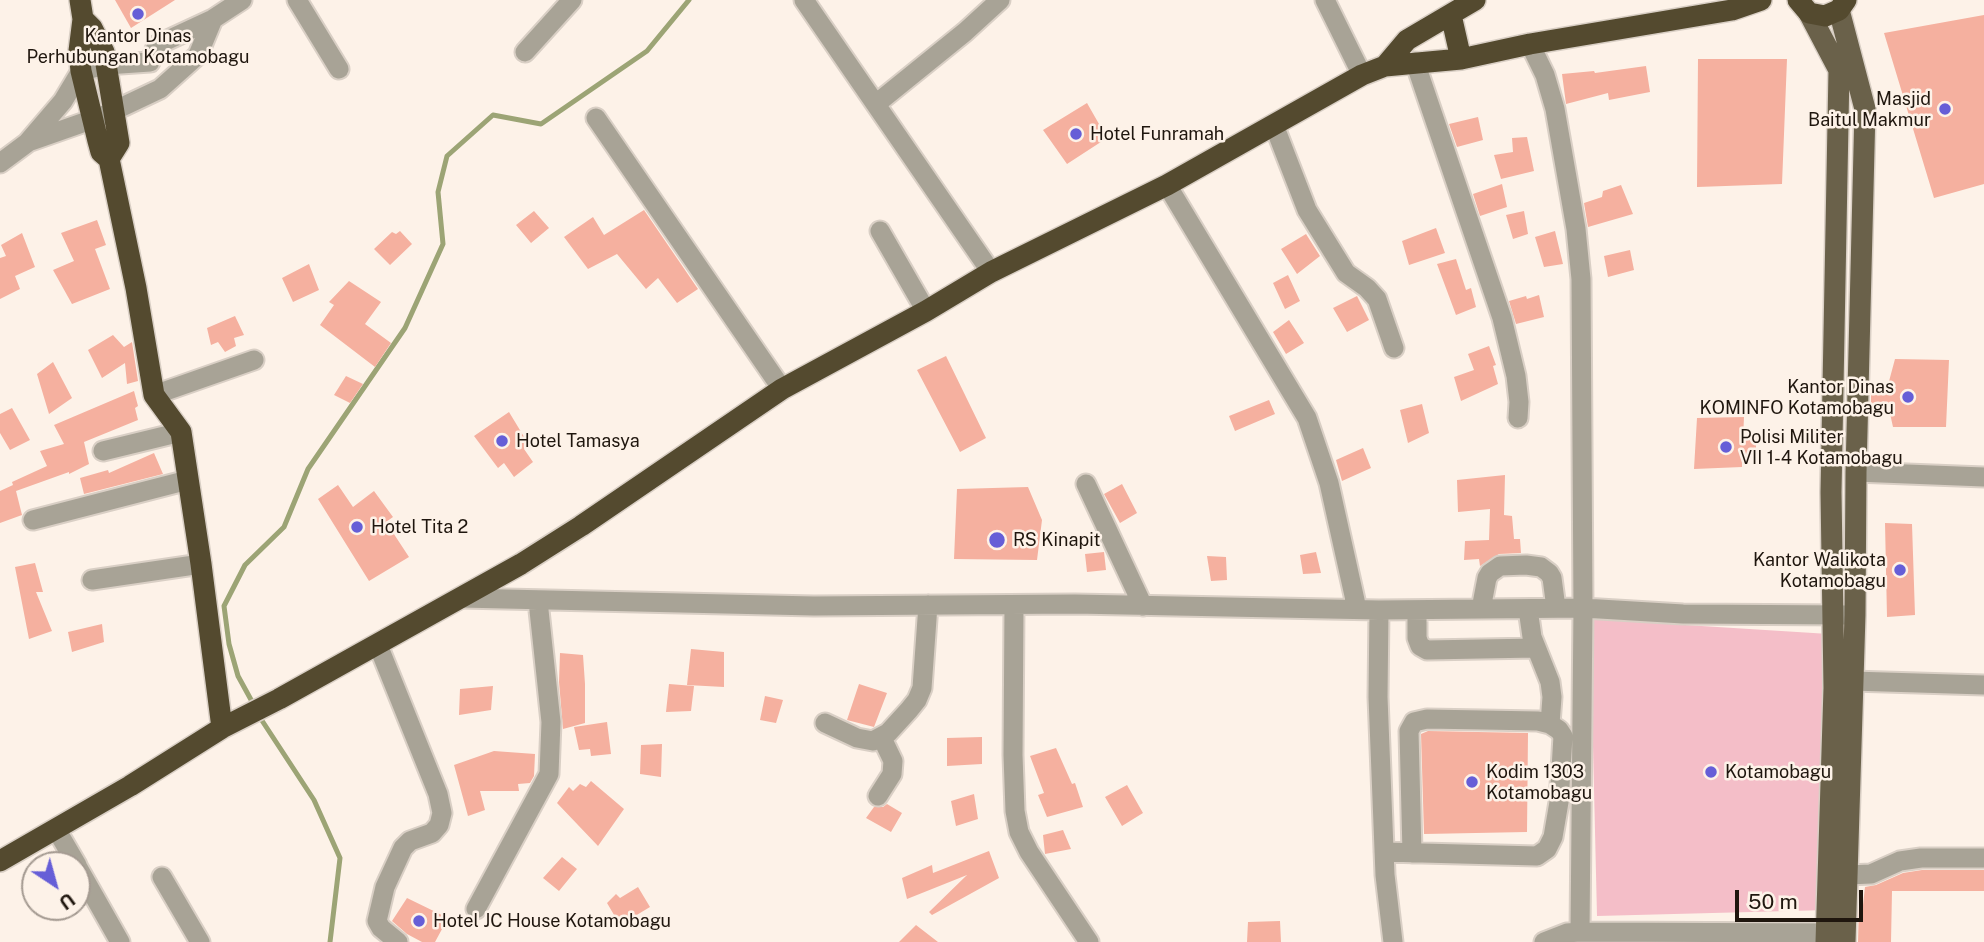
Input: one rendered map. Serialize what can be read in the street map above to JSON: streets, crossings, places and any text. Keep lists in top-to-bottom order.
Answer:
{
  "places": [
    "Kantor Dinas Perhubungan Kotamobagu",
    "Masjid Baitul Makmur",
    "Hotel Funramah",
    "Kantor Dinas KOMINFO Kotamobagu",
    "Hotel Tamasya",
    "Polisi Militer VII 1-4 Kotamobagu",
    "Hotel Tita 2",
    "RS Kinapit",
    "Kantor Walikota Kotamobagu",
    "Kotamobagu",
    "Kodim 1303 Kotamobagu",
    "Hotel JC House Kotamobagu"
  ],
  "scale_bar": "50 m",
  "north": "bottom right"
}
